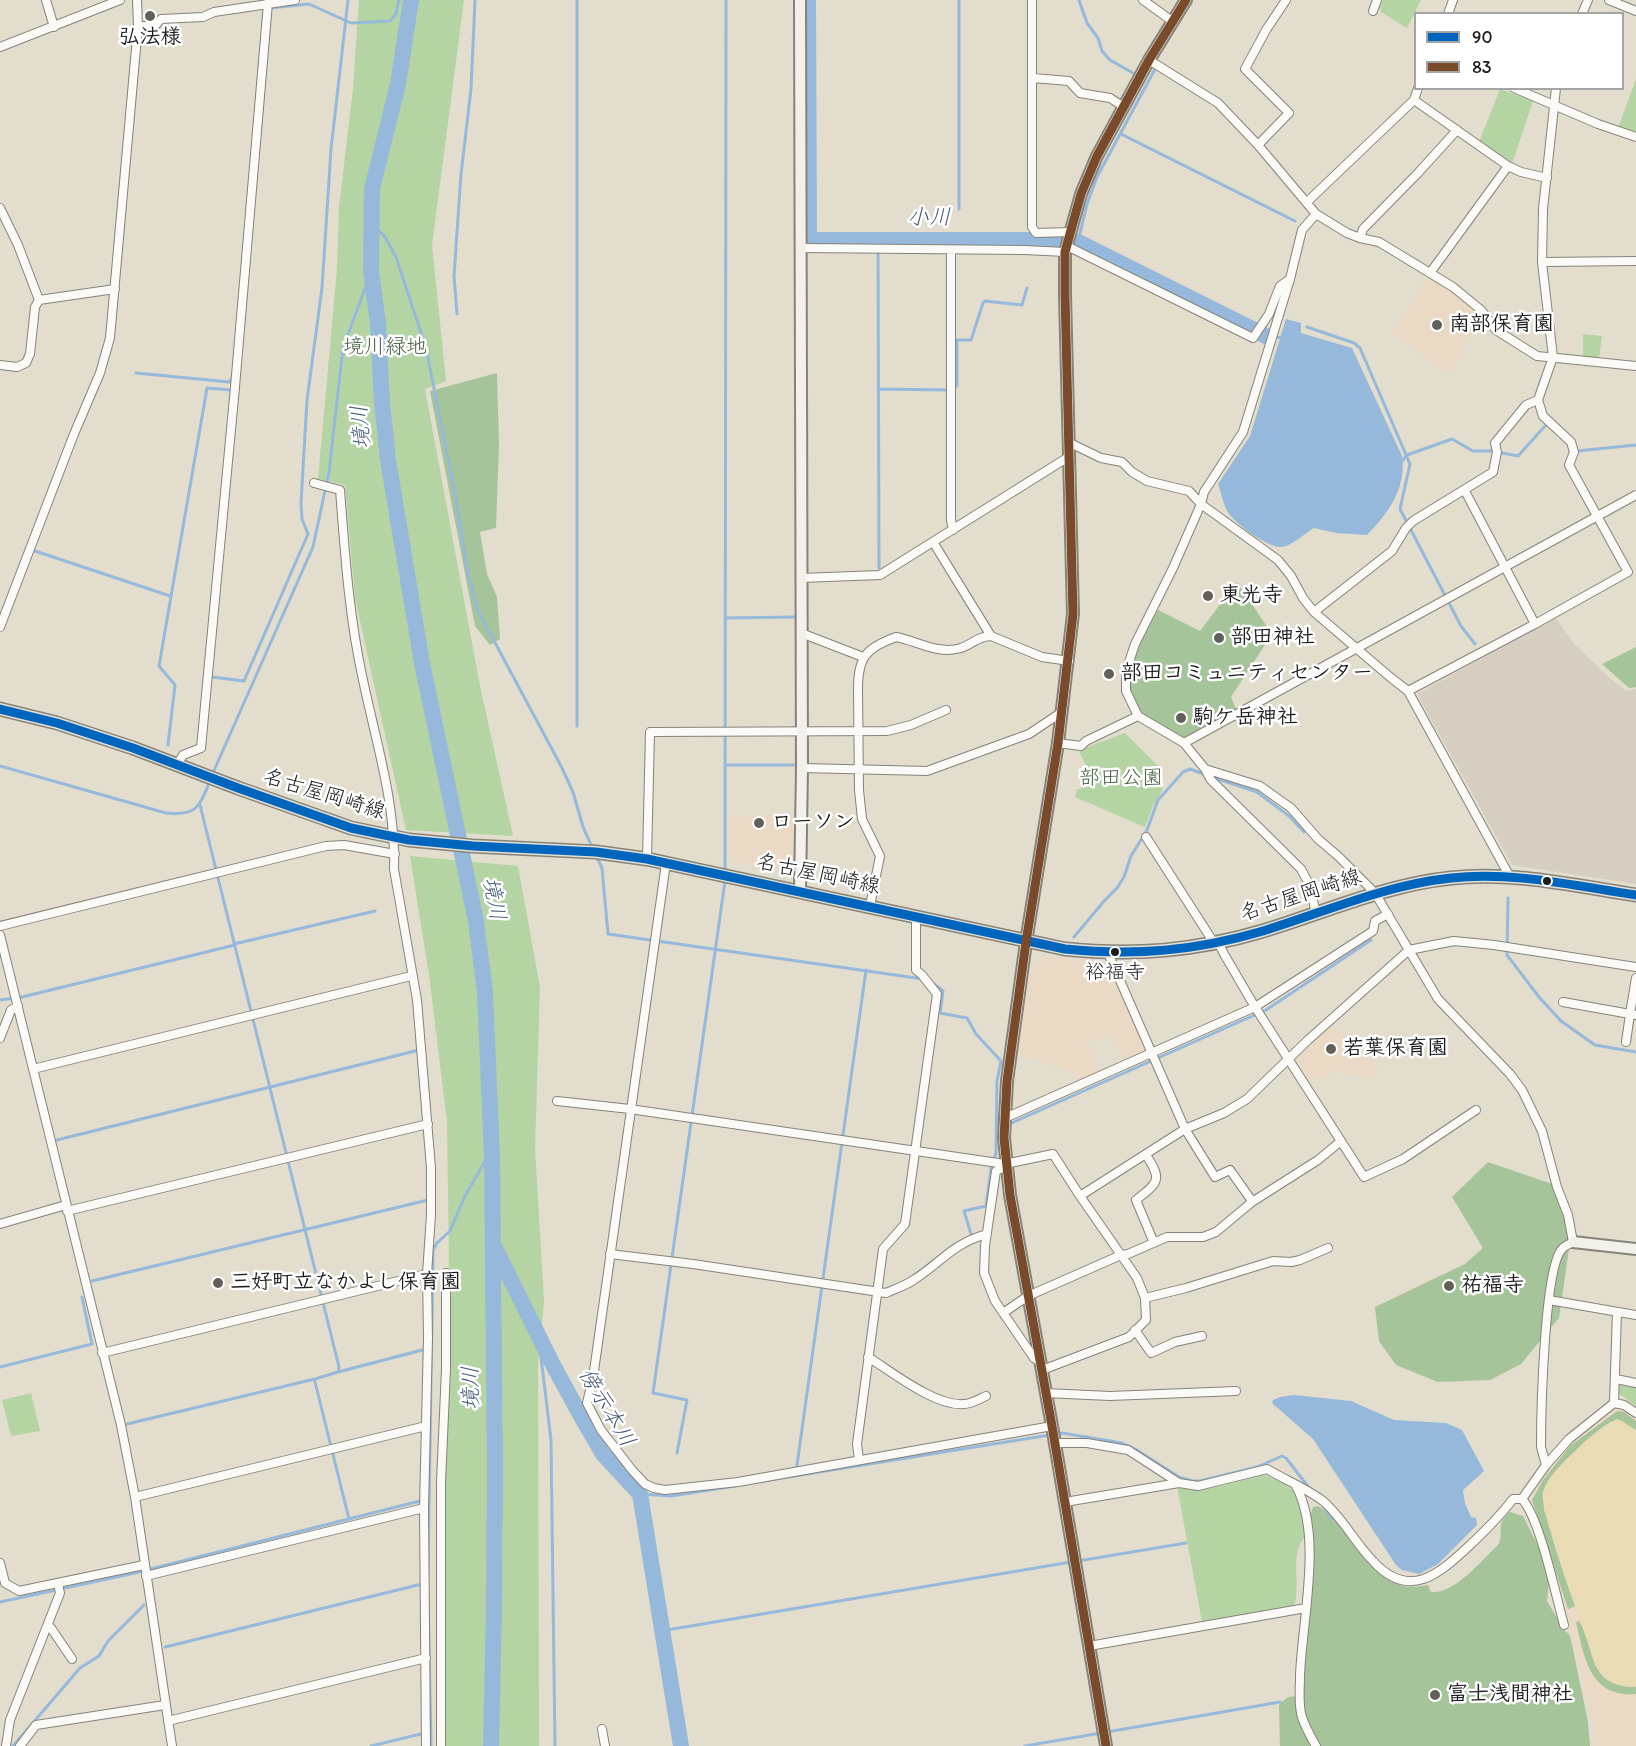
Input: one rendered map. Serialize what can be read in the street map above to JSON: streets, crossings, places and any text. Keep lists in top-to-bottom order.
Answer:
{
  "streets": {
    "main road": ["名古屋岡崎線"]
  },
  "water": ["小川", "境川", "傍示本川"],
  "parks": ["境川緑地", "部田公園"],
  "places": [
    "弘法様",
    "南部保育園",
    "東光寺",
    "部田神社",
    "部田コミュニティセンター",
    "駒ケ岳神社",
    "ローソン",
    "裕福寺",
    "若葉保育園",
    "三好町立なかよし保育園",
    "祐福寺",
    "富士浅間神社"
  ],
  "lines": ["transit line 83", "transit line 90"],
  "legend": ["90", "83"]
}
